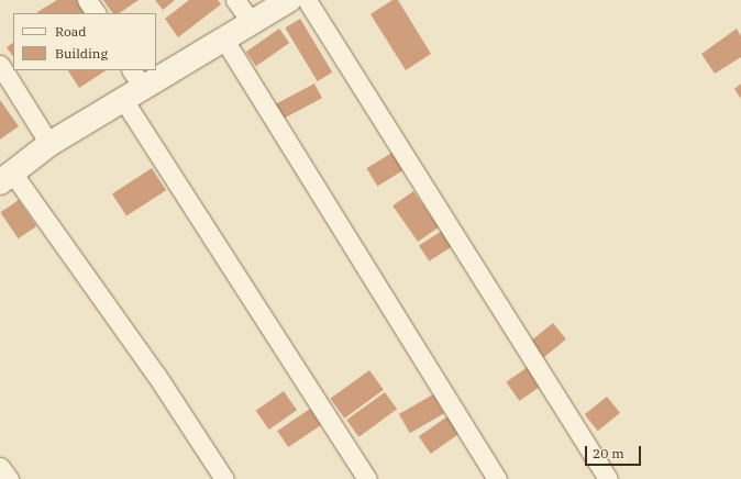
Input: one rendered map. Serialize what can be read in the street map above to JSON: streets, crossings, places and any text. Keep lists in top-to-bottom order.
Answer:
{
  "legend": ["Road", "Building"],
  "scale_bar": "20 m"
}
